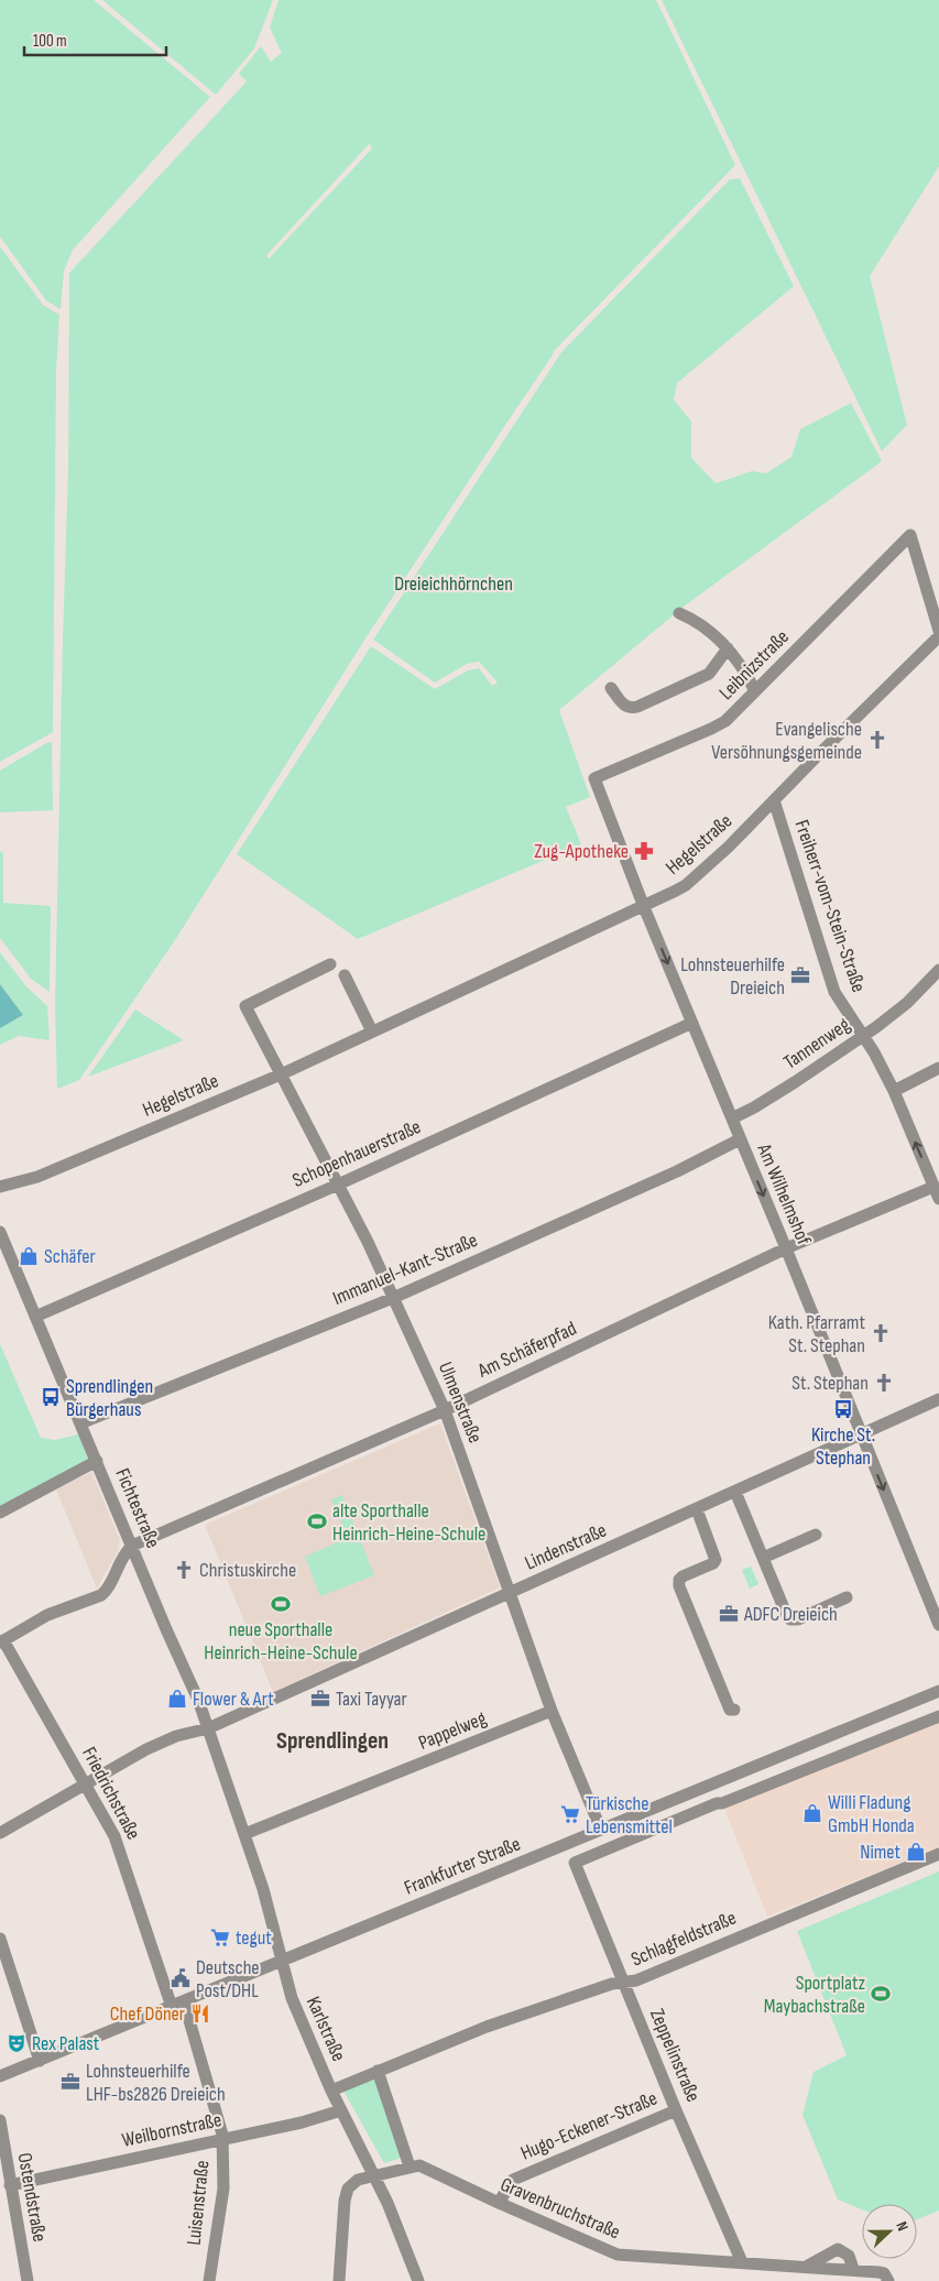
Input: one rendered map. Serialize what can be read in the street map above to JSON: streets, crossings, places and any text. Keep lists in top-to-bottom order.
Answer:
{
  "streets": {
    "street": [
      "Leibnizstraße",
      "Hegelstraße",
      "Freiherr-vom-Stein-Straße",
      "Tannenweg",
      "Schopenhauerstraße",
      "Am Wilhelmshof",
      "Immanuel-Kant-Straße",
      "Am Schäferpfad",
      "Ulmenstraße",
      "Fichtestraße",
      "Lindenstraße",
      "Pappelweg",
      "Friedrichstraße",
      "Frankfurter Straße",
      "Schlagfeldstraße",
      "Karlstraße",
      "Zeppelinstraße",
      "Hugo-Eckener-Straße",
      "Weilbornstraße",
      "Ostendstraße",
      "Luisenstraße",
      "Gravenbruchstraße"
    ]
  },
  "crossings": [
    ["Leibnizstraße", "Am Wilhelmshof"],
    ["Hegelstraße", "Freiherr-vom-Stein-Straße"],
    ["Hegelstraße", "Am Wilhelmshof"],
    ["Hegelstraße", "Ulmenstraße"],
    ["Freiherr-vom-Stein-Straße", "Tannenweg"],
    ["Freiherr-vom-Stein-Straße", "Am Schäferpfad"],
    ["Tannenweg", "Am Wilhelmshof"],
    ["Schopenhauerstraße", "Am Wilhelmshof"],
    ["Schopenhauerstraße", "Ulmenstraße"],
    ["Schopenhauerstraße", "Fichtestraße"],
    ["Am Wilhelmshof", "Immanuel-Kant-Straße"],
    ["Am Wilhelmshof", "Am Schäferpfad"],
    ["Am Wilhelmshof", "Lindenstraße"],
    ["Immanuel-Kant-Straße", "Ulmenstraße"],
    ["Immanuel-Kant-Straße", "Fichtestraße"],
    ["Am Schäferpfad", "Ulmenstraße"],
    ["Am Schäferpfad", "Fichtestraße"],
    ["Ulmenstraße", "Lindenstraße"],
    ["Ulmenstraße", "Pappelweg"],
    ["Ulmenstraße", "Frankfurter Straße"],
    ["Fichtestraße", "Lindenstraße"],
    ["Fichtestraße", "Pappelweg"],
    ["Fichtestraße", "Frankfurter Straße"],
    ["Fichtestraße", "Karlstraße"],
    ["Lindenstraße", "Friedrichstraße"],
    ["Friedrichstraße", "Frankfurter Straße"],
    ["Frankfurter Straße", "Karlstraße"],
    ["Frankfurter Straße", "Luisenstraße"],
    ["Schlagfeldstraße", "Karlstraße"],
    ["Schlagfeldstraße", "Zeppelinstraße"],
    ["Karlstraße", "Weilbornstraße"],
    ["Karlstraße", "Gravenbruchstraße"],
    ["Zeppelinstraße", "Hugo-Eckener-Straße"],
    ["Zeppelinstraße", "Gravenbruchstraße"],
    ["Hugo-Eckener-Straße", "Gravenbruchstraße"],
    ["Weilbornstraße", "Ostendstraße"],
    ["Weilbornstraße", "Luisenstraße"]
  ],
  "one_way": ["Am Wilhelmshof"],
  "districts": ["Sprendlingen"],
  "parks": ["Dreieichhörnchen"],
  "places": {
    "church": [
      "Evangelische Versöhnungsgemeinde",
      "Kath. Pfarramt St. Stephan",
      "St. Stephan",
      "Christuskirche"
    ],
    "pharmacy": ["Zug-Apotheke"],
    "office": [
      "Lohnsteuerhilfe Dreieich",
      "ADFC Dreieich",
      "Taxi Tayyar",
      "Lohnsteuerhilfe LHF-bs2826 Dreieich"
    ],
    "shop": [
      "Schäfer",
      "Flower & Art",
      "Willi Fladung GmbH Honda",
      "Nimet"
    ],
    "bus stop": ["Sprendlingen Bürgerhaus", "Kirche St. Stephan"],
    "sports": ["alte Sporthalle Heinrich-Heine-Schule", "neue Sporthalle Heinrich-Heine-Schule", "Sportplatz Maybachstraße"],
    "supermarket": ["Türkische Lebensmittel", "tegut"],
    "public building": ["Deutsche Post/DHL"],
    "restaurant": ["Chef Döner"],
    "theatre": ["Rex Palast"]
  },
  "scale_bar": "100 m",
  "north": "right"
}
